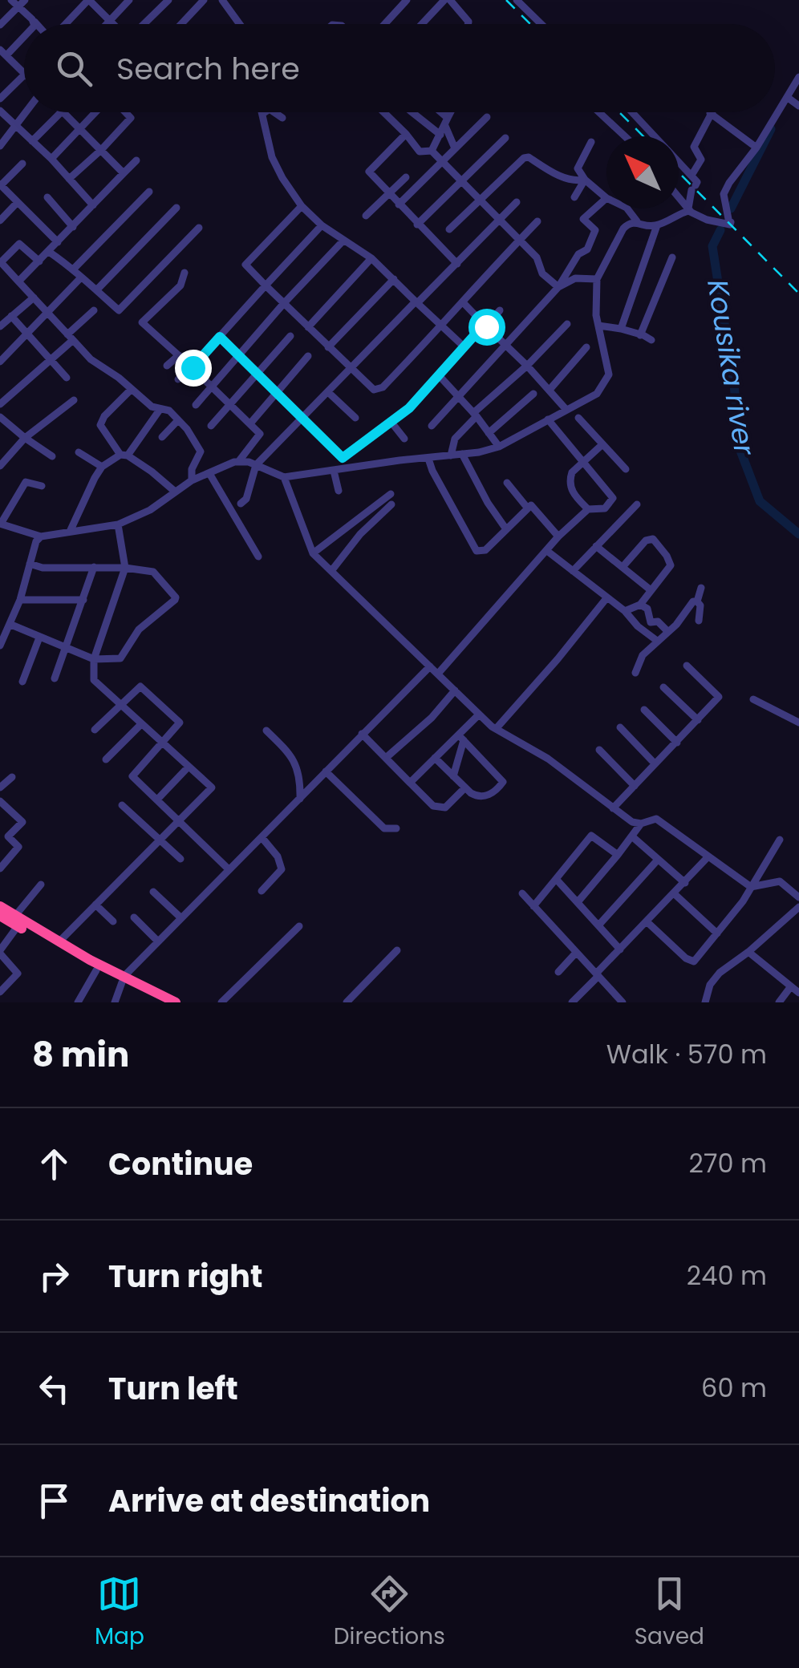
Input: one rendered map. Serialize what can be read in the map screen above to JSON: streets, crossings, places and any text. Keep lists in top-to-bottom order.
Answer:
{
  "water": ["Kousika river"],
  "north": "top left",
  "page": {
    "search": "Search here",
    "heading": ["8 min", "Walk · 570 m"],
    "list": [
      ["Continue", "270 m"],
      ["Turn right", "240 m"],
      ["Turn left", "60 m"],
      "Arrive at destination"
    ],
    "nav": ["Map", "Directions", "Saved"]
  }
}
